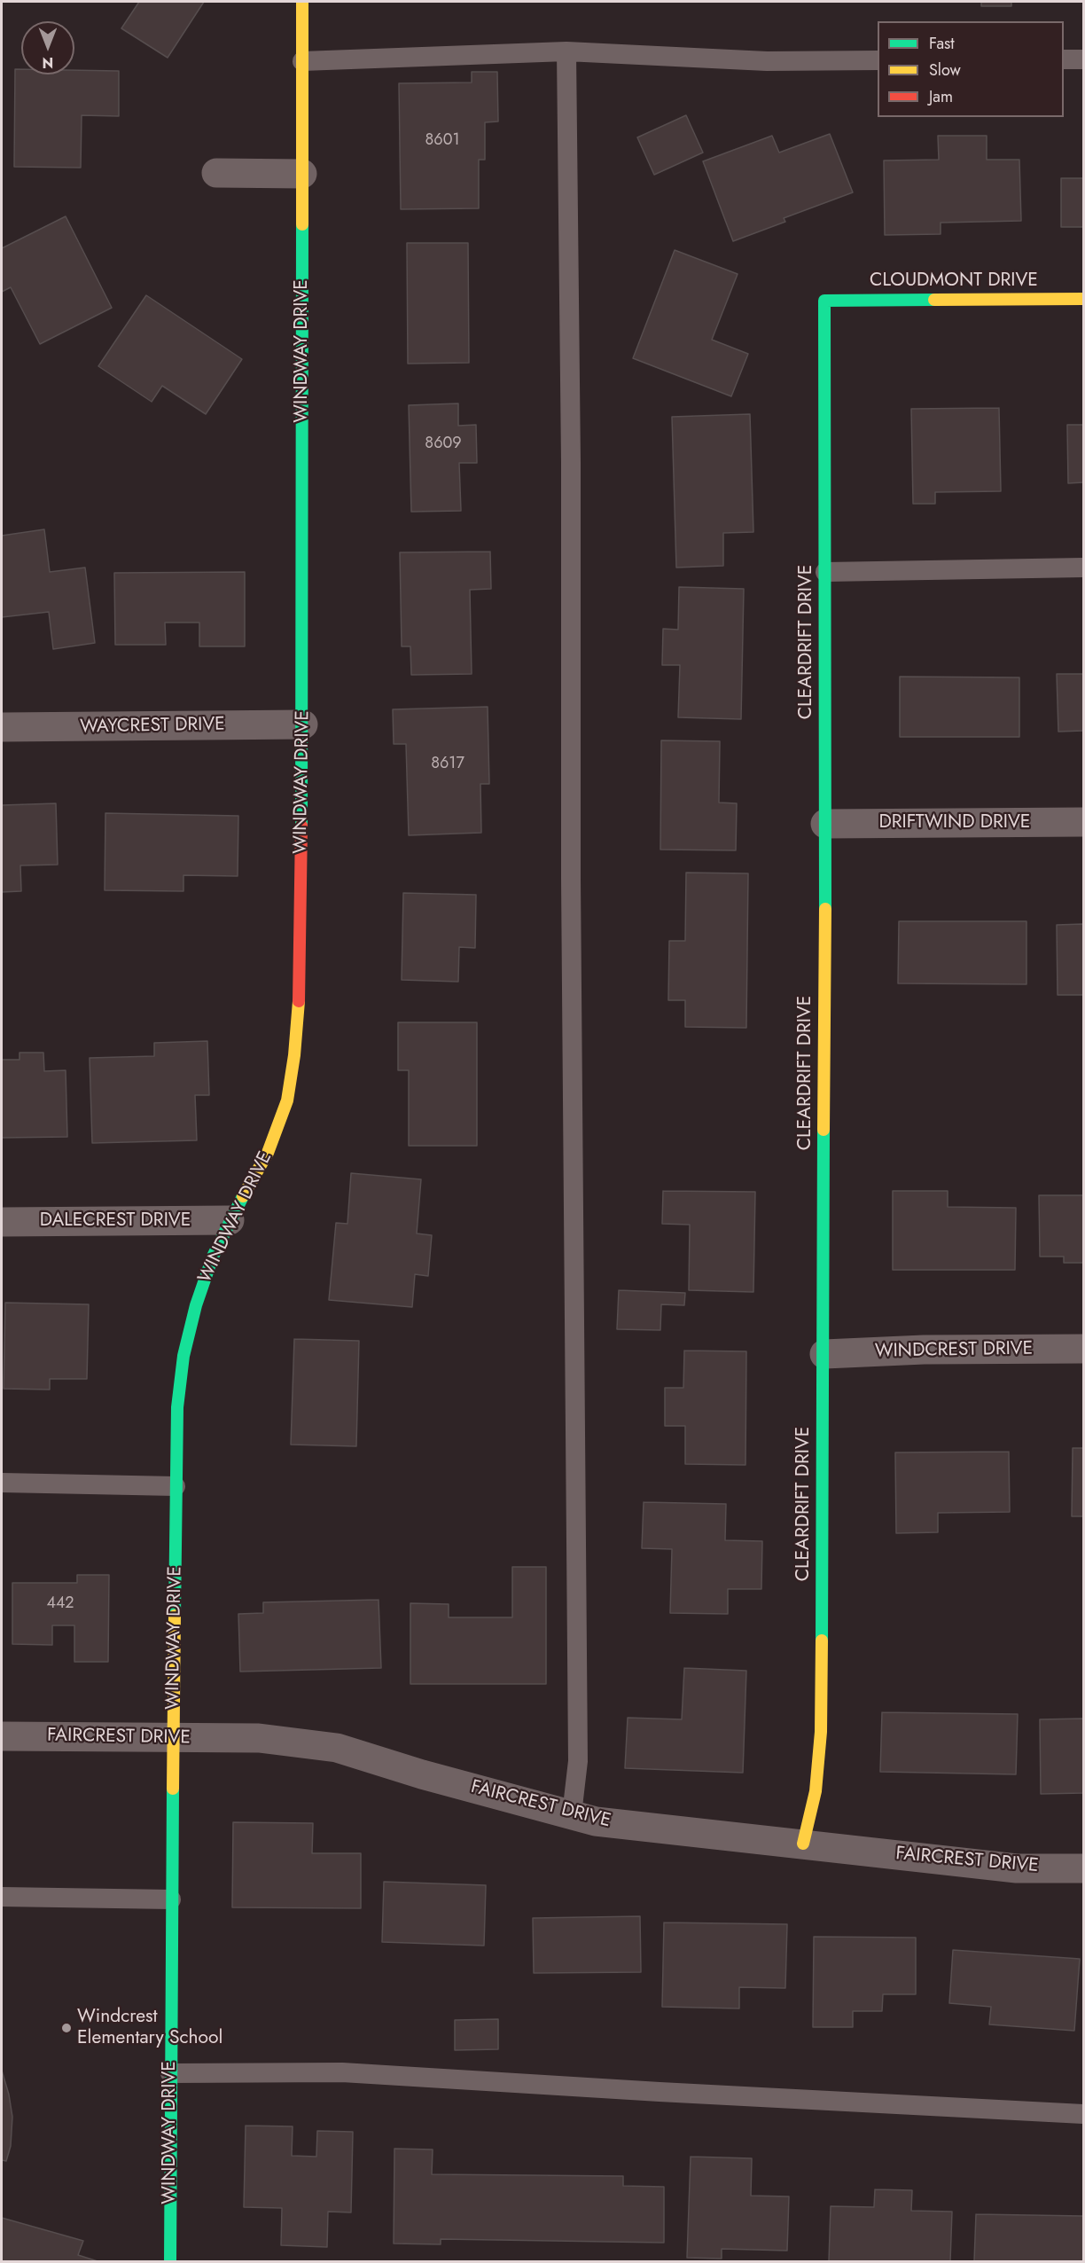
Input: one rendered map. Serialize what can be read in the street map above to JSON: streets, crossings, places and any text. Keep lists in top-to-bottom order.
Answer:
{
  "streets": {
    "street": [
      "CLOUDMONT DRIVE",
      "WINDWAY DRIVE",
      "CLEARDRIFT DRIVE",
      "WAYCREST DRIVE",
      "DRIFTWIND DRIVE",
      "DALECREST DRIVE",
      "WINDCREST DRIVE",
      "FAIRCREST DRIVE"
    ]
  },
  "crossings": [
    ["CLOUDMONT DRIVE", "CLEARDRIFT DRIVE"],
    ["WINDWAY DRIVE", "WAYCREST DRIVE"],
    ["WINDWAY DRIVE", "DALECREST DRIVE"],
    ["WINDWAY DRIVE", "FAIRCREST DRIVE"],
    ["CLEARDRIFT DRIVE", "DRIFTWIND DRIVE"],
    ["CLEARDRIFT DRIVE", "WINDCREST DRIVE"],
    ["CLEARDRIFT DRIVE", "FAIRCREST DRIVE"]
  ],
  "places": ["Windcrest Elementary School"],
  "house_numbers": [
    "8601",
    "8609",
    "8617",
    "442"
  ],
  "legend": ["Fast", "Slow", "Jam"],
  "north": "bottom"
}
